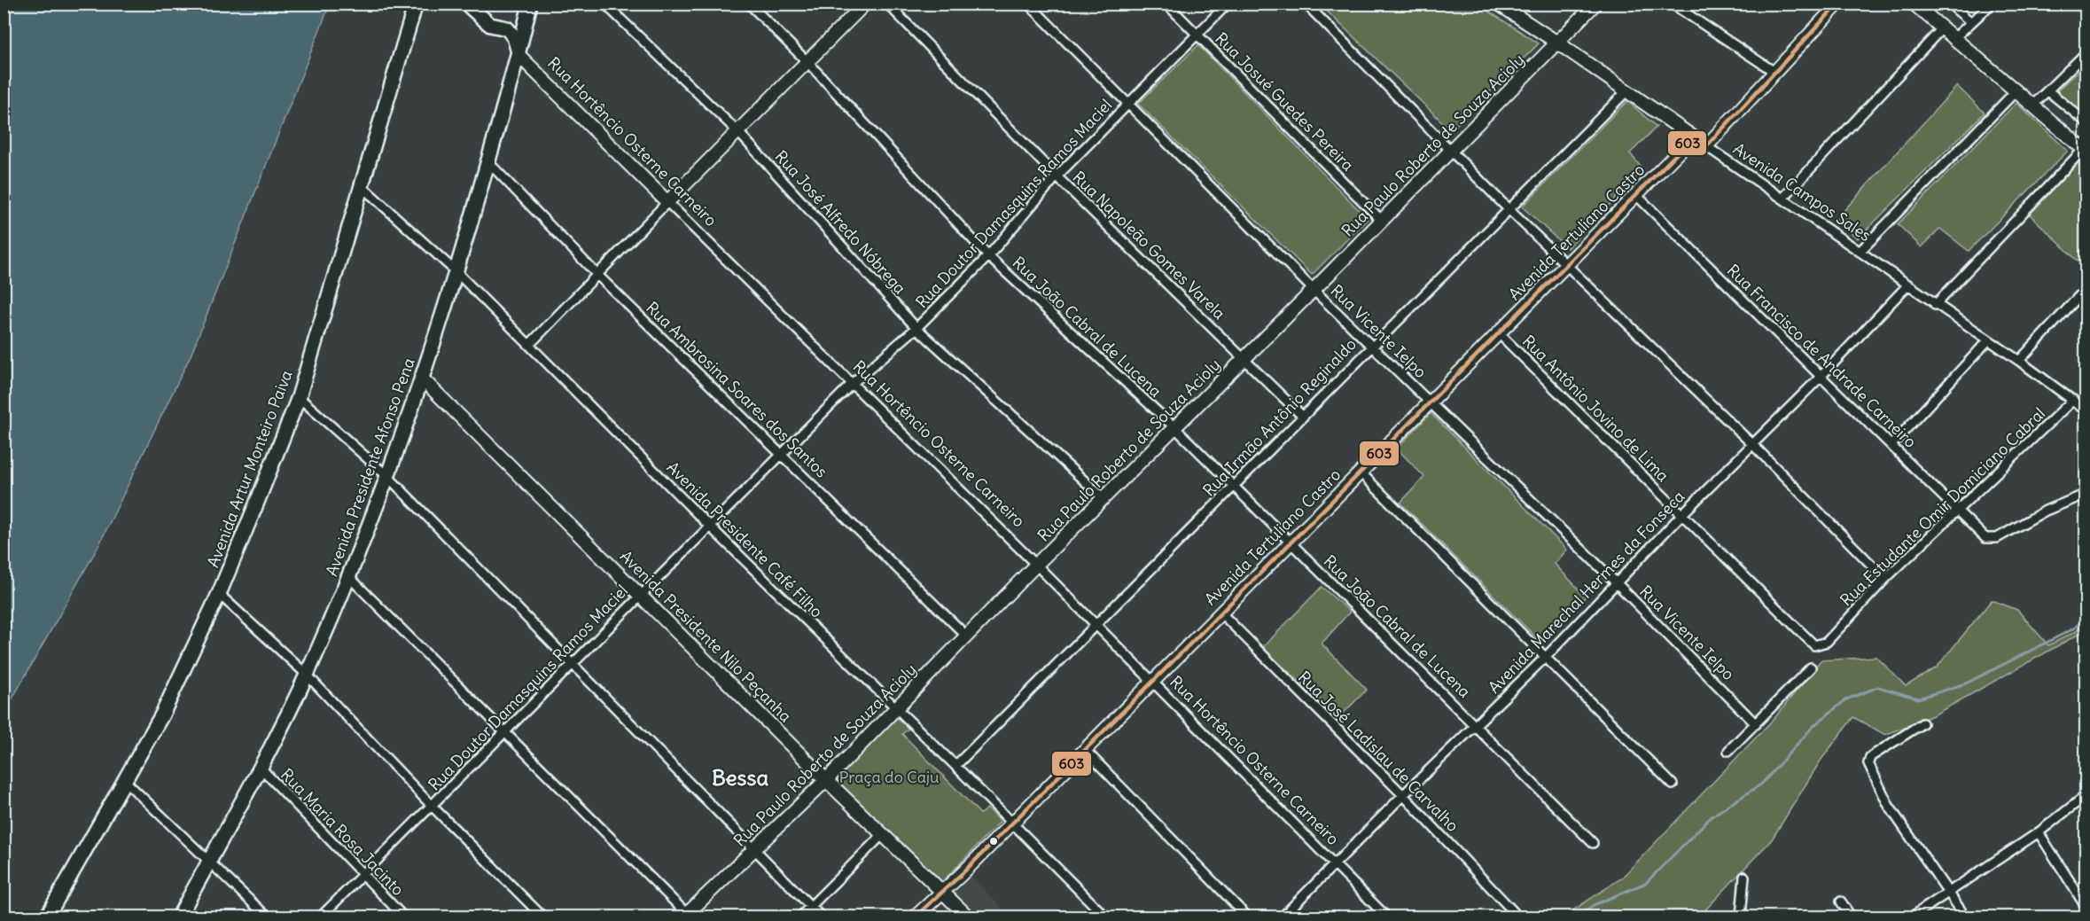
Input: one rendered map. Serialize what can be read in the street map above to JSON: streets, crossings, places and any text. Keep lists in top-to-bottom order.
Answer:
{
  "streets": {
    "main road": ["Rua Hortêncio Osterne Carneiro", "Avenida Presidente Afonso Pena", "Avenida Artur Monteiro Paiva"],
    "street": [
      "Rua Josué Guedes Pereira",
      "Rua Paulo Roberto de Souza Acioly",
      "Avenida Campos Sales",
      "Rua Doutor Damasquins Ramos Maciel",
      "Rua José Alfredo Nóbrega",
      "Avenida Tertuliano Castro",
      "Rua Napoleão Gomes Varela",
      "Rua João Cabral de Lucena",
      "Rua Vicente Ielpo",
      "Rua Francisco de Andrade Carneiro",
      "Rua Ambrosina Soares dos Santos",
      "Rua Antônio Jovino de Lima",
      "Rua Irmão Antônio Reginaldo",
      "Rua Estudante Omir Domiciano Cabral",
      "Avenida Presidente Café Filho",
      "Avenida Marechal Hermes da Fonseca",
      "Avenida Presidente Nilo Peçanha",
      "Rua José Ladislau de Carvalho",
      "Rua Maria Rosa Jacinto"
    ]
  },
  "crossings": [
    ["Rua Josué Guedes Pereira", "Rua Paulo Roberto de Souza Acioly"],
    ["Rua Josué Guedes Pereira", "Rua Doutor Damasquins Ramos Maciel"],
    ["Rua Hortêncio Osterne Carneiro", "Rua Paulo Roberto de Souza Acioly"],
    ["Rua Hortêncio Osterne Carneiro", "Rua Doutor Damasquins Ramos Maciel"],
    ["Rua Hortêncio Osterne Carneiro", "Avenida Tertuliano Castro"],
    ["Rua Hortêncio Osterne Carneiro", "Rua Irmão Antônio Reginaldo"],
    ["Rua Hortêncio Osterne Carneiro", "Avenida Presidente Afonso Pena"],
    ["Rua Hortêncio Osterne Carneiro", "Avenida Marechal Hermes da Fonseca"],
    ["Rua Paulo Roberto de Souza Acioly", "Avenida Campos Sales"],
    ["Rua Paulo Roberto de Souza Acioly", "Rua José Alfredo Nóbrega"],
    ["Rua Paulo Roberto de Souza Acioly", "Rua Napoleão Gomes Varela"],
    ["Rua Paulo Roberto de Souza Acioly", "Rua João Cabral de Lucena"],
    ["Rua Paulo Roberto de Souza Acioly", "Rua Vicente Ielpo"],
    ["Rua Paulo Roberto de Souza Acioly", "Rua Ambrosina Soares dos Santos"],
    ["Rua Paulo Roberto de Souza Acioly", "Avenida Presidente Café Filho"],
    ["Rua Paulo Roberto de Souza Acioly", "Avenida Presidente Nilo Peçanha"],
    ["Avenida Campos Sales", "Avenida Tertuliano Castro"],
    ["Avenida Campos Sales", "Rua Irmão Antônio Reginaldo"],
    ["Avenida Campos Sales", "Rua Estudante Omir Domiciano Cabral"],
    ["Avenida Campos Sales", "Avenida Marechal Hermes da Fonseca"],
    ["Rua Doutor Damasquins Ramos Maciel", "Rua José Alfredo Nóbrega"],
    ["Rua Doutor Damasquins Ramos Maciel", "Rua Napoleão Gomes Varela"],
    ["Rua Doutor Damasquins Ramos Maciel", "Rua João Cabral de Lucena"],
    ["Rua Doutor Damasquins Ramos Maciel", "Rua Vicente Ielpo"],
    ["Rua Doutor Damasquins Ramos Maciel", "Rua Ambrosina Soares dos Santos"],
    ["Rua Doutor Damasquins Ramos Maciel", "Avenida Presidente Café Filho"],
    ["Rua Doutor Damasquins Ramos Maciel", "Avenida Presidente Nilo Peçanha"],
    ["Rua Doutor Damasquins Ramos Maciel", "Rua Maria Rosa Jacinto"],
    ["Avenida Tertuliano Castro", "Rua João Cabral de Lucena"],
    ["Avenida Tertuliano Castro", "Rua Vicente Ielpo"],
    ["Avenida Tertuliano Castro", "Rua Francisco de Andrade Carneiro"],
    ["Avenida Tertuliano Castro", "Rua Antônio Jovino de Lima"],
    ["Avenida Tertuliano Castro", "Avenida Presidente Café Filho"],
    ["Avenida Tertuliano Castro", "Avenida Presidente Nilo Peçanha"],
    ["Avenida Tertuliano Castro", "Rua José Ladislau de Carvalho"],
    ["Rua Napoleão Gomes Varela", "Rua Irmão Antônio Reginaldo"],
    ["Rua João Cabral de Lucena", "Rua Irmão Antônio Reginaldo"],
    ["Rua João Cabral de Lucena", "Avenida Marechal Hermes da Fonseca"],
    ["Rua Vicente Ielpo", "Rua Irmão Antônio Reginaldo"],
    ["Rua Vicente Ielpo", "Avenida Marechal Hermes da Fonseca"],
    ["Rua Francisco de Andrade Carneiro", "Rua Estudante Omir Domiciano Cabral"],
    ["Rua Francisco de Andrade Carneiro", "Avenida Marechal Hermes da Fonseca"],
    ["Rua Ambrosina Soares dos Santos", "Avenida Presidente Afonso Pena"],
    ["Rua Antônio Jovino de Lima", "Rua Estudante Omir Domiciano Cabral"],
    ["Rua Antônio Jovino de Lima", "Avenida Marechal Hermes da Fonseca"],
    ["Rua Irmão Antônio Reginaldo", "Avenida Presidente Café Filho"],
    ["Avenida Presidente Afonso Pena", "Avenida Presidente Café Filho"],
    ["Avenida Presidente Afonso Pena", "Avenida Presidente Nilo Peçanha"],
    ["Avenida Presidente Afonso Pena", "Rua Maria Rosa Jacinto"],
    ["Avenida Artur Monteiro Paiva", "Avenida Presidente Café Filho"],
    ["Avenida Marechal Hermes da Fonseca", "Rua José Ladislau de Carvalho"]
  ],
  "districts": ["Bessa"],
  "parks": ["Praça do Caju"],
  "lines": ["transit line 603"]
}
